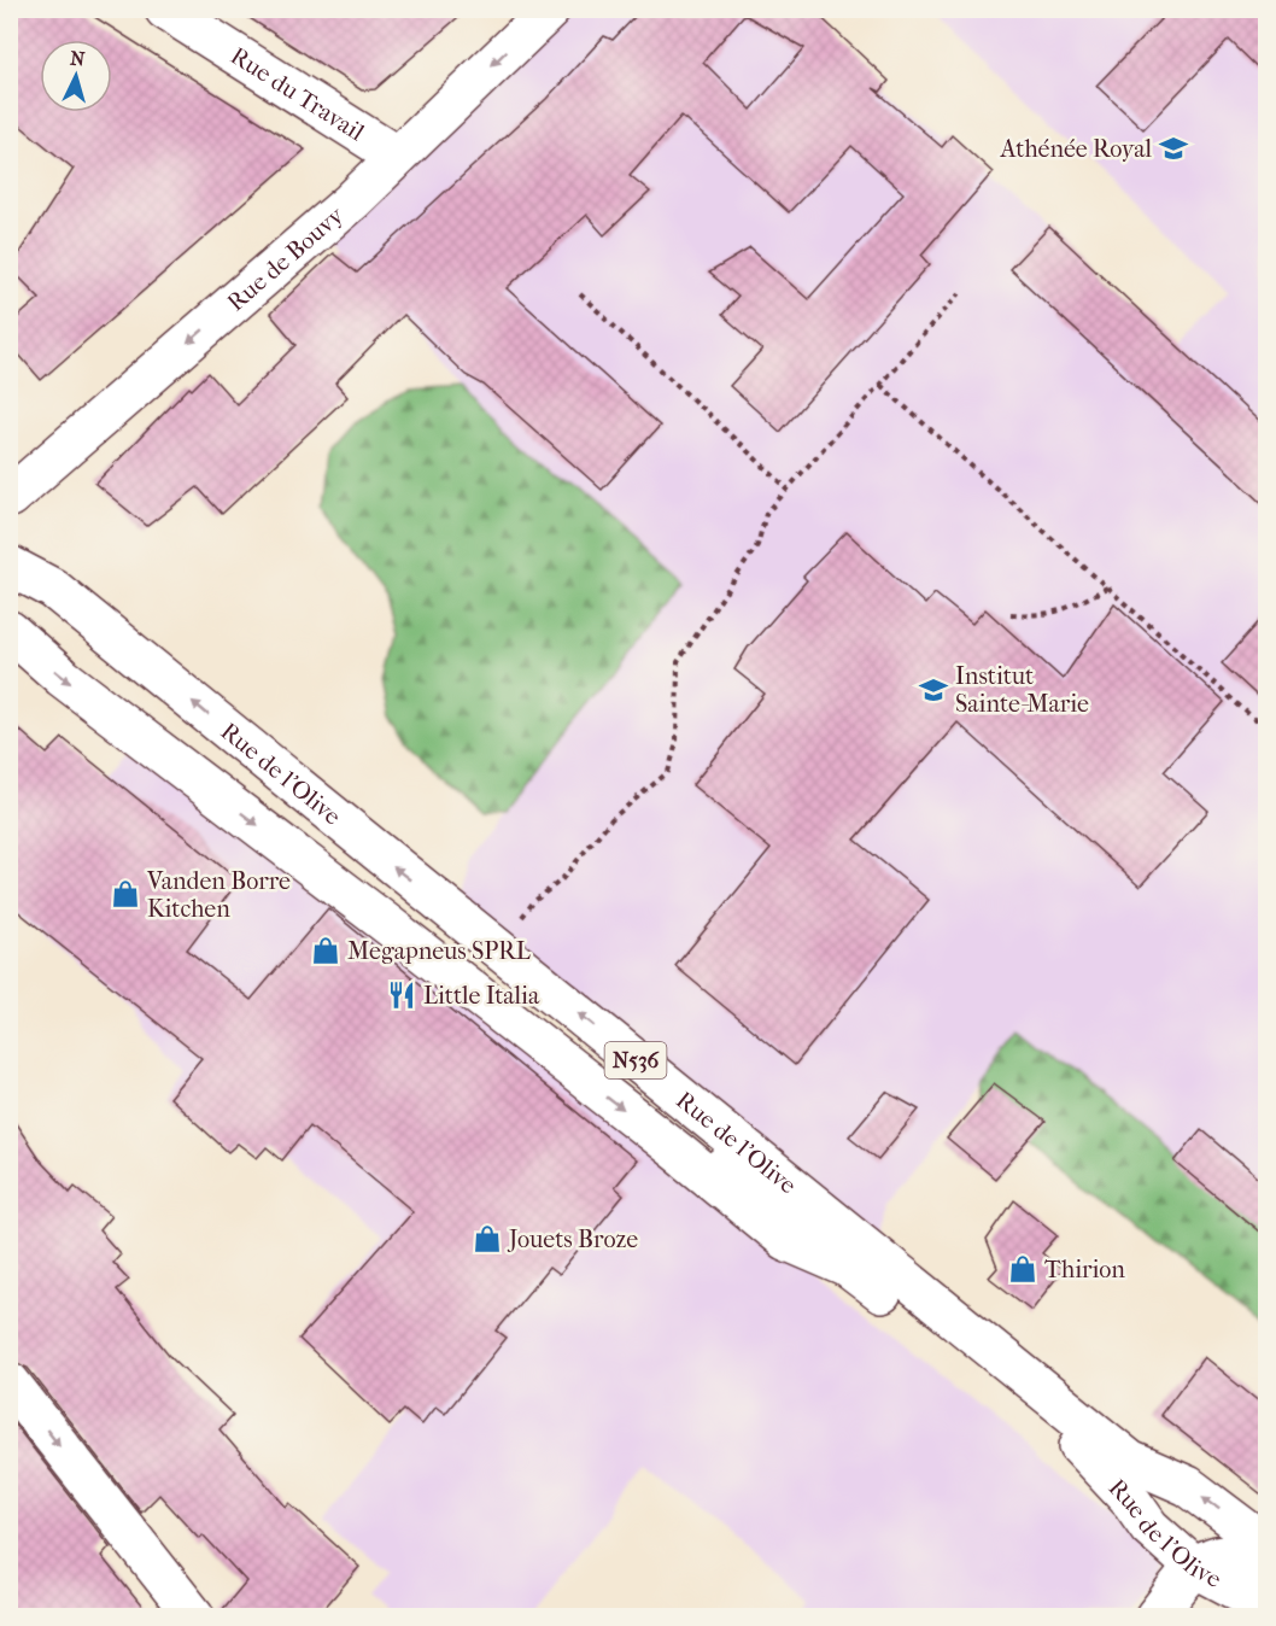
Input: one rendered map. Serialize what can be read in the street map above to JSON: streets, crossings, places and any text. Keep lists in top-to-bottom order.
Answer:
{
  "streets": {
    "main road": [
      "Rue du Travail",
      "Rue de Bouvy",
      "Rue de l'Olive",
      "N536"
    ]
  },
  "crossings": [
    ["Rue du Travail", "Rue de Bouvy"]
  ],
  "one_way": ["Rue de Bouvy"],
  "places": {
    "school or university": ["Athénée Royal", "Institut Sainte-Marie"],
    "shop": [
      "Vanden Borre Kitchen",
      "Megapneus SPRL",
      "Jouets Broze",
      "Thirion"
    ],
    "restaurant": ["Little Italia"]
  },
  "north": "top"
}
